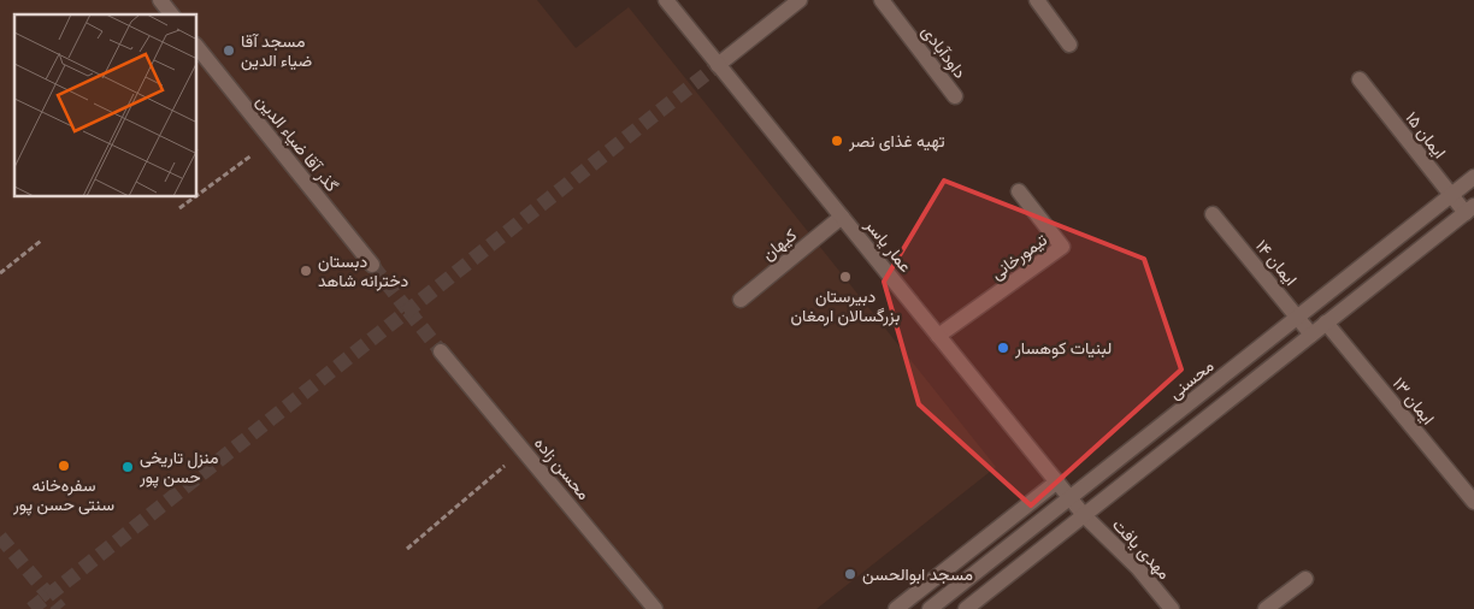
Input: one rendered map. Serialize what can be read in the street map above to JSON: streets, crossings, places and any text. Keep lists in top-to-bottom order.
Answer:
{
  "streets": {
    "street": [
      "داودآبادی",
      "ایمان ۱۵",
      "گذر آقا ضیاء الدین",
      "کیهان",
      "عمار یاسر",
      "تیمورخانی",
      "ایمان ۱۴",
      "محسنی",
      "ایمان ۱۳",
      "محسن زاده",
      "مهدی یافت"
    ]
  },
  "crossings": [
    ["ایمان ۱۵", "محسنی"],
    ["کیهان", "عمار یاسر"],
    ["عمار یاسر", "تیمورخانی"],
    ["عمار یاسر", "محسنی"],
    ["عمار یاسر", "مهدی یافت"],
    ["ایمان ۱۴", "محسنی"]
  ],
  "places": [
    "مسجد آقا ضیاء الدین",
    "تهیه غذای نصر",
    "دبستان دخترانه شاهد",
    "دبیرستان بزرگسالان ارمغان",
    "لبنیات کوهسار",
    "سفره‌خانه سنتی حسن پور",
    "منزل تاریخی حسن پور",
    "مسجد ابوالحسن"
  ]
}
